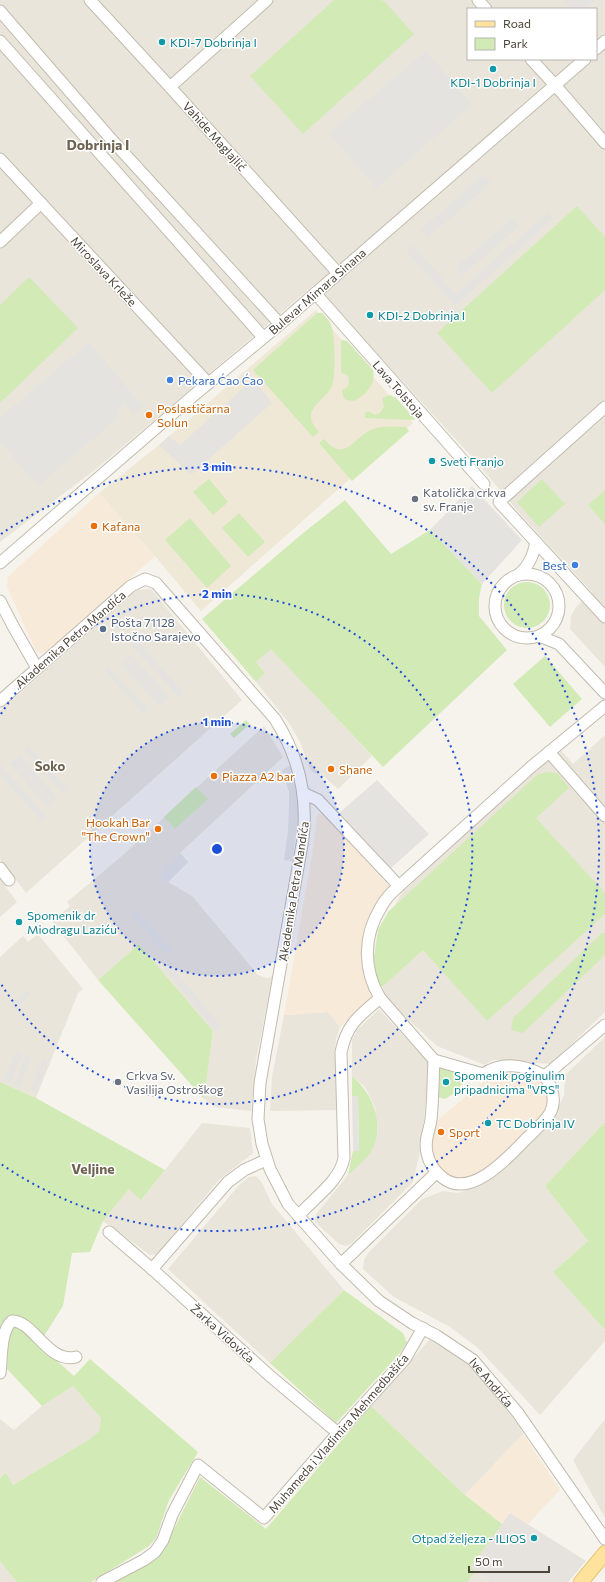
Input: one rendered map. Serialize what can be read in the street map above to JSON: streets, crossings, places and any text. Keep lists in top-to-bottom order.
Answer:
{
  "streets": {
    "street": [
      "Vahide Maglajlić",
      "Miroslava Krleže",
      "Bulevar Mimara Sinana",
      "Lava Tolstoja",
      "Akademika Petra Mandića",
      "Žarka Vidovića",
      "Ive Andrića",
      "Muhameda i Vladimira Mehmedbašića"
    ]
  },
  "crossings": [
    ["Vahide Maglajlić", "Bulevar Mimara Sinana"],
    ["Miroslava Krleže", "Bulevar Mimara Sinana"],
    ["Bulevar Mimara Sinana", "Lava Tolstoja"],
    ["Akademika Petra Mandića", "Ive Andrića"],
    ["Žarka Vidovića", "Muhameda i Vladimira Mehmedbašića"],
    ["Ive Andrića", "Muhameda i Vladimira Mehmedbašića"]
  ],
  "districts": ["Dobrinja I", "Soko", "Veljine"],
  "places": [
    "KDI-7 Dobrinja I",
    "KDI-1 Dobrinja I",
    "KDI-2 Dobrinja I",
    "Pekara Ćao Ćao",
    "Poslastičarna Solun",
    "Sveti Franjo",
    "Katolička crkva sv. Franje",
    "Kafana",
    "Best",
    "Pošta 71128 Istočno Sarajevo",
    "Shane",
    "Piazza A2 bar",
    "Hookah Bar \"The Crown\"",
    "Spomenik dr Miodragu Laziću",
    "Crkva Sv. Vasilija Ostroškog",
    "Spomenik poginulim pripadnicima \"VRS\"",
    "TC Dobrinja IV",
    "Sport",
    "Otpad željeza - ILIOS"
  ],
  "legend": ["Road", "Park"],
  "scale_bar": "50 m",
  "rings": ["3 min", "2 min", "1 min"]
}
